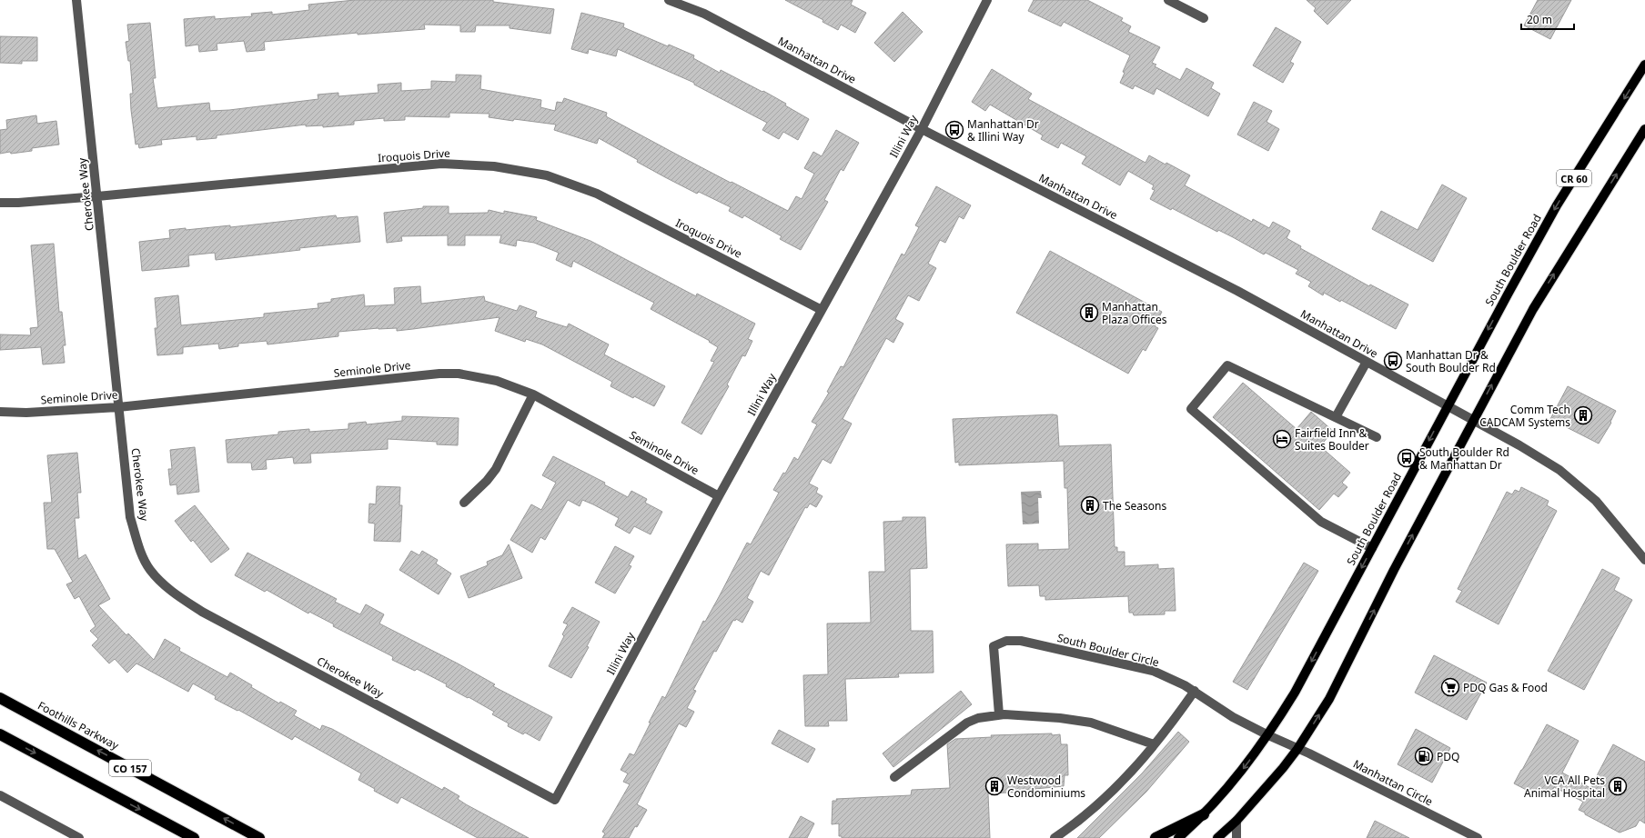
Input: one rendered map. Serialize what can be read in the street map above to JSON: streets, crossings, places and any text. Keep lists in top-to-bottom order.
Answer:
{
  "streets": {
    "highway": ["Foothills Parkway", "CO 157"],
    "main road": ["CR 60", "South Boulder Road"],
    "street": [
      "Manhattan Drive",
      "Illini Way",
      "Iroquois Drive",
      "Cherokee Way",
      "Seminole Drive",
      "South Boulder Circle",
      "Manhattan Circle"
    ]
  },
  "crossings": [
    ["Manhattan Drive", "Illini Way"],
    ["Manhattan Drive", "CR 60"],
    ["Manhattan Drive", "South Boulder Road"],
    ["Illini Way", "Iroquois Drive"],
    ["Illini Way", "Cherokee Way"],
    ["Illini Way", "Seminole Drive"],
    ["Iroquois Drive", "Cherokee Way"],
    ["Cherokee Way", "Seminole Drive"],
    ["South Boulder Road", "South Boulder Circle"],
    ["South Boulder Road", "Manhattan Circle"],
    ["South Boulder Circle", "Manhattan Circle"]
  ],
  "places": {
    "bus stop": ["Manhattan Dr & Illini Way", "Manhattan Dr & South Boulder Rd", "South Boulder Rd & Manhattan Dr"],
    "building": [
      "Manhattan Plaza Offices",
      "Comm Tech CADCAM Systems",
      "The Seasons",
      "Westwood Condominiums",
      "VCA All Pets Animal Hospital"
    ],
    "hotel": ["Fairfield Inn & Suites Boulder"],
    "supermarket": ["PDQ Gas & Food"],
    "fuel station": ["PDQ"]
  },
  "scale_bar": "20 m"
}
